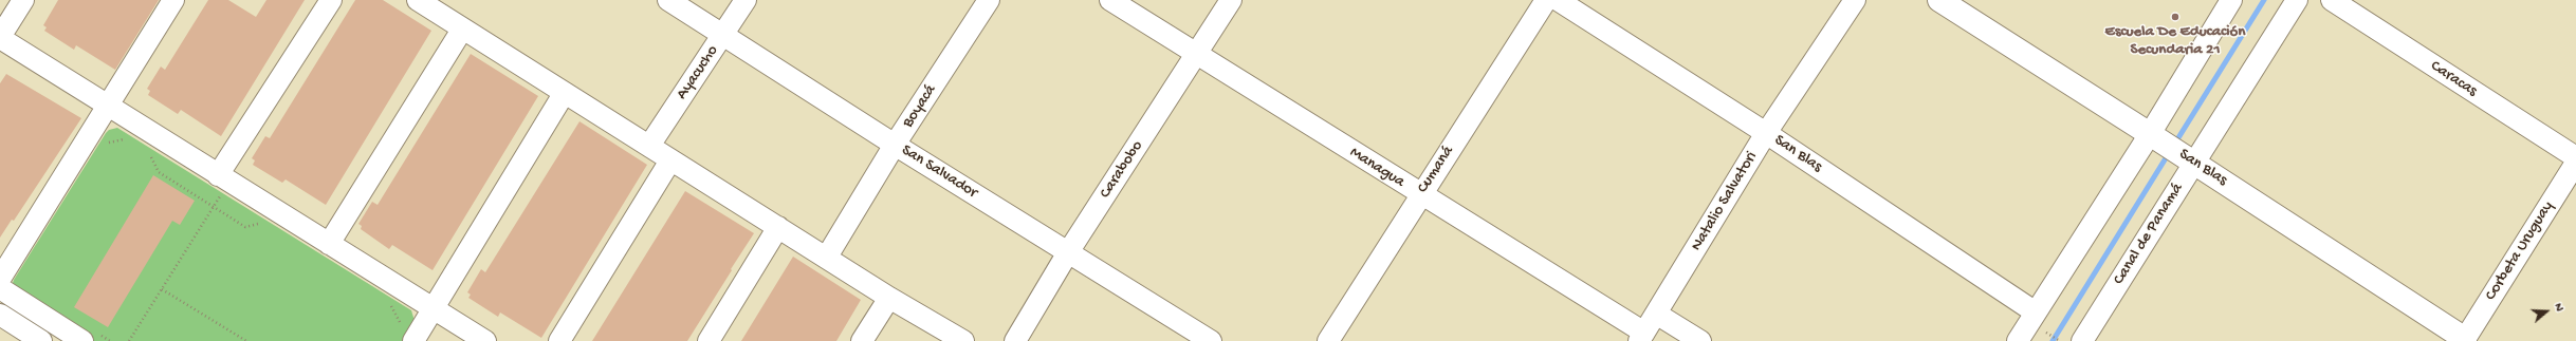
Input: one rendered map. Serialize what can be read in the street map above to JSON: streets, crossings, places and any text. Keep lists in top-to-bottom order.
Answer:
{
  "streets": {
    "street": [
      "Ayacucho",
      "Caracas",
      "Boyacá",
      "San Blas",
      "Managua",
      "Carabobo",
      "Cumaná",
      "San Salvador",
      "Natalio Salvatori",
      "Canal de Panamá",
      "Corbeta Uruguay"
    ]
  },
  "crossings": [
    ["Ayacucho", "San Salvador"],
    ["Boyacá", "San Salvador"],
    ["San Blas", "Natalio Salvatori"],
    ["San Blas", "Canal de Panamá"],
    ["San Blas", "Corbeta Uruguay"],
    ["Managua", "Carabobo"],
    ["Managua", "Cumaná"],
    ["Managua", "Natalio Salvatori"],
    ["Carabobo", "San Salvador"]
  ],
  "places": ["Escuela De Educación Secundaria 21"],
  "north": "right"
}
